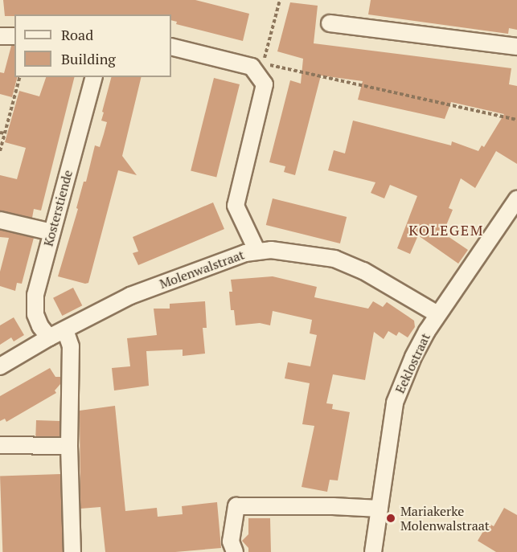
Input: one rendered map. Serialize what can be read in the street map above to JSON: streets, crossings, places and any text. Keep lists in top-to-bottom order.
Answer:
{
  "streets": {
    "street": ["Kosterstiende", "Molenwalstraat", "Eeklostraat"]
  },
  "crossings": [
    ["Kosterstiende", "Molenwalstraat"],
    ["Molenwalstraat", "Eeklostraat"]
  ],
  "districts": ["KOLEGEM"],
  "places": ["Mariakerke Molenwalstraat"],
  "legend": ["Road", "Building"]
}
